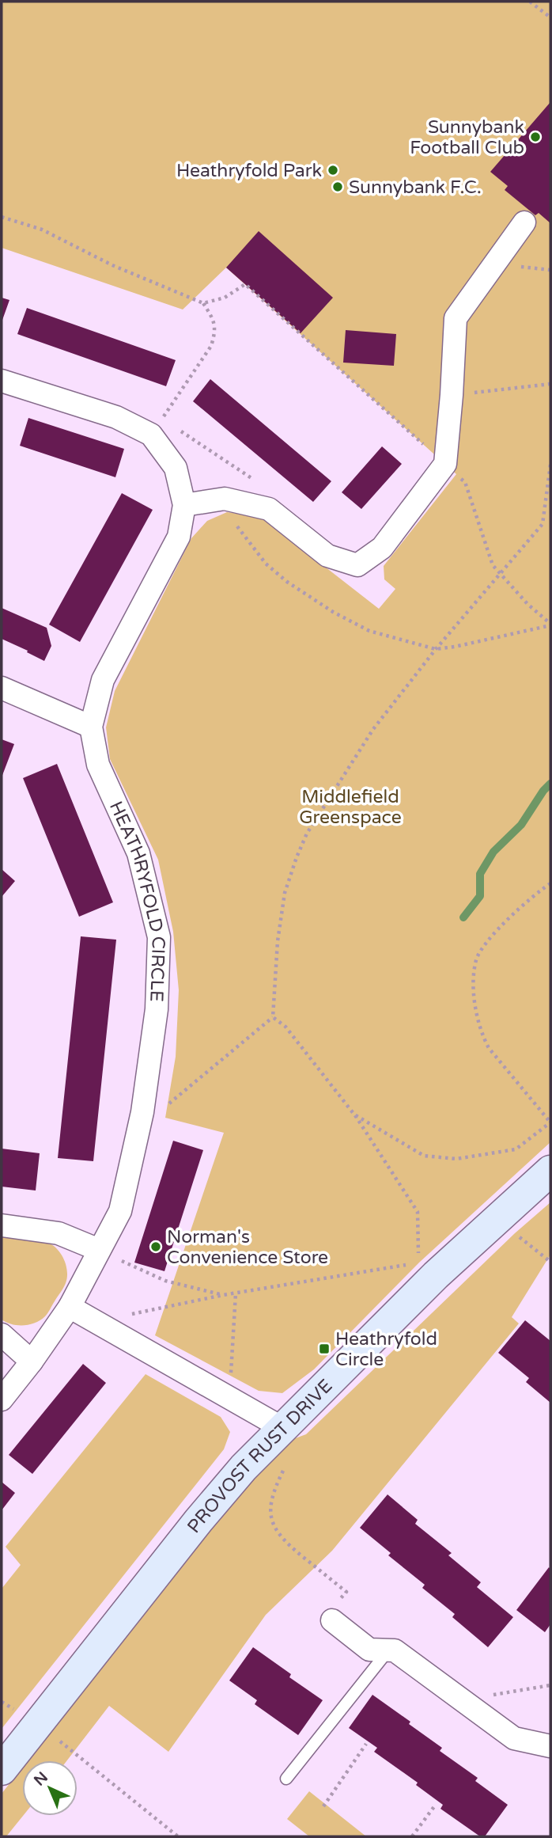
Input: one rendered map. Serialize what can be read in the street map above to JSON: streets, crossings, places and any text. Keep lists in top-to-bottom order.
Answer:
{
  "streets": {
    "street": ["HEATHRYFOLD CIRCLE", "PROVOST RUST DRIVE"]
  },
  "parks": ["Middlefield Greenspace"],
  "places": {
    "other": [
      "Sunnybank Football Club",
      "Heathryfold Park",
      "Sunnybank F.C.",
      "Norman's Convenience Store"
    ],
    "transit": ["Heathryfold Circle"]
  },
  "north": "top left"
}
